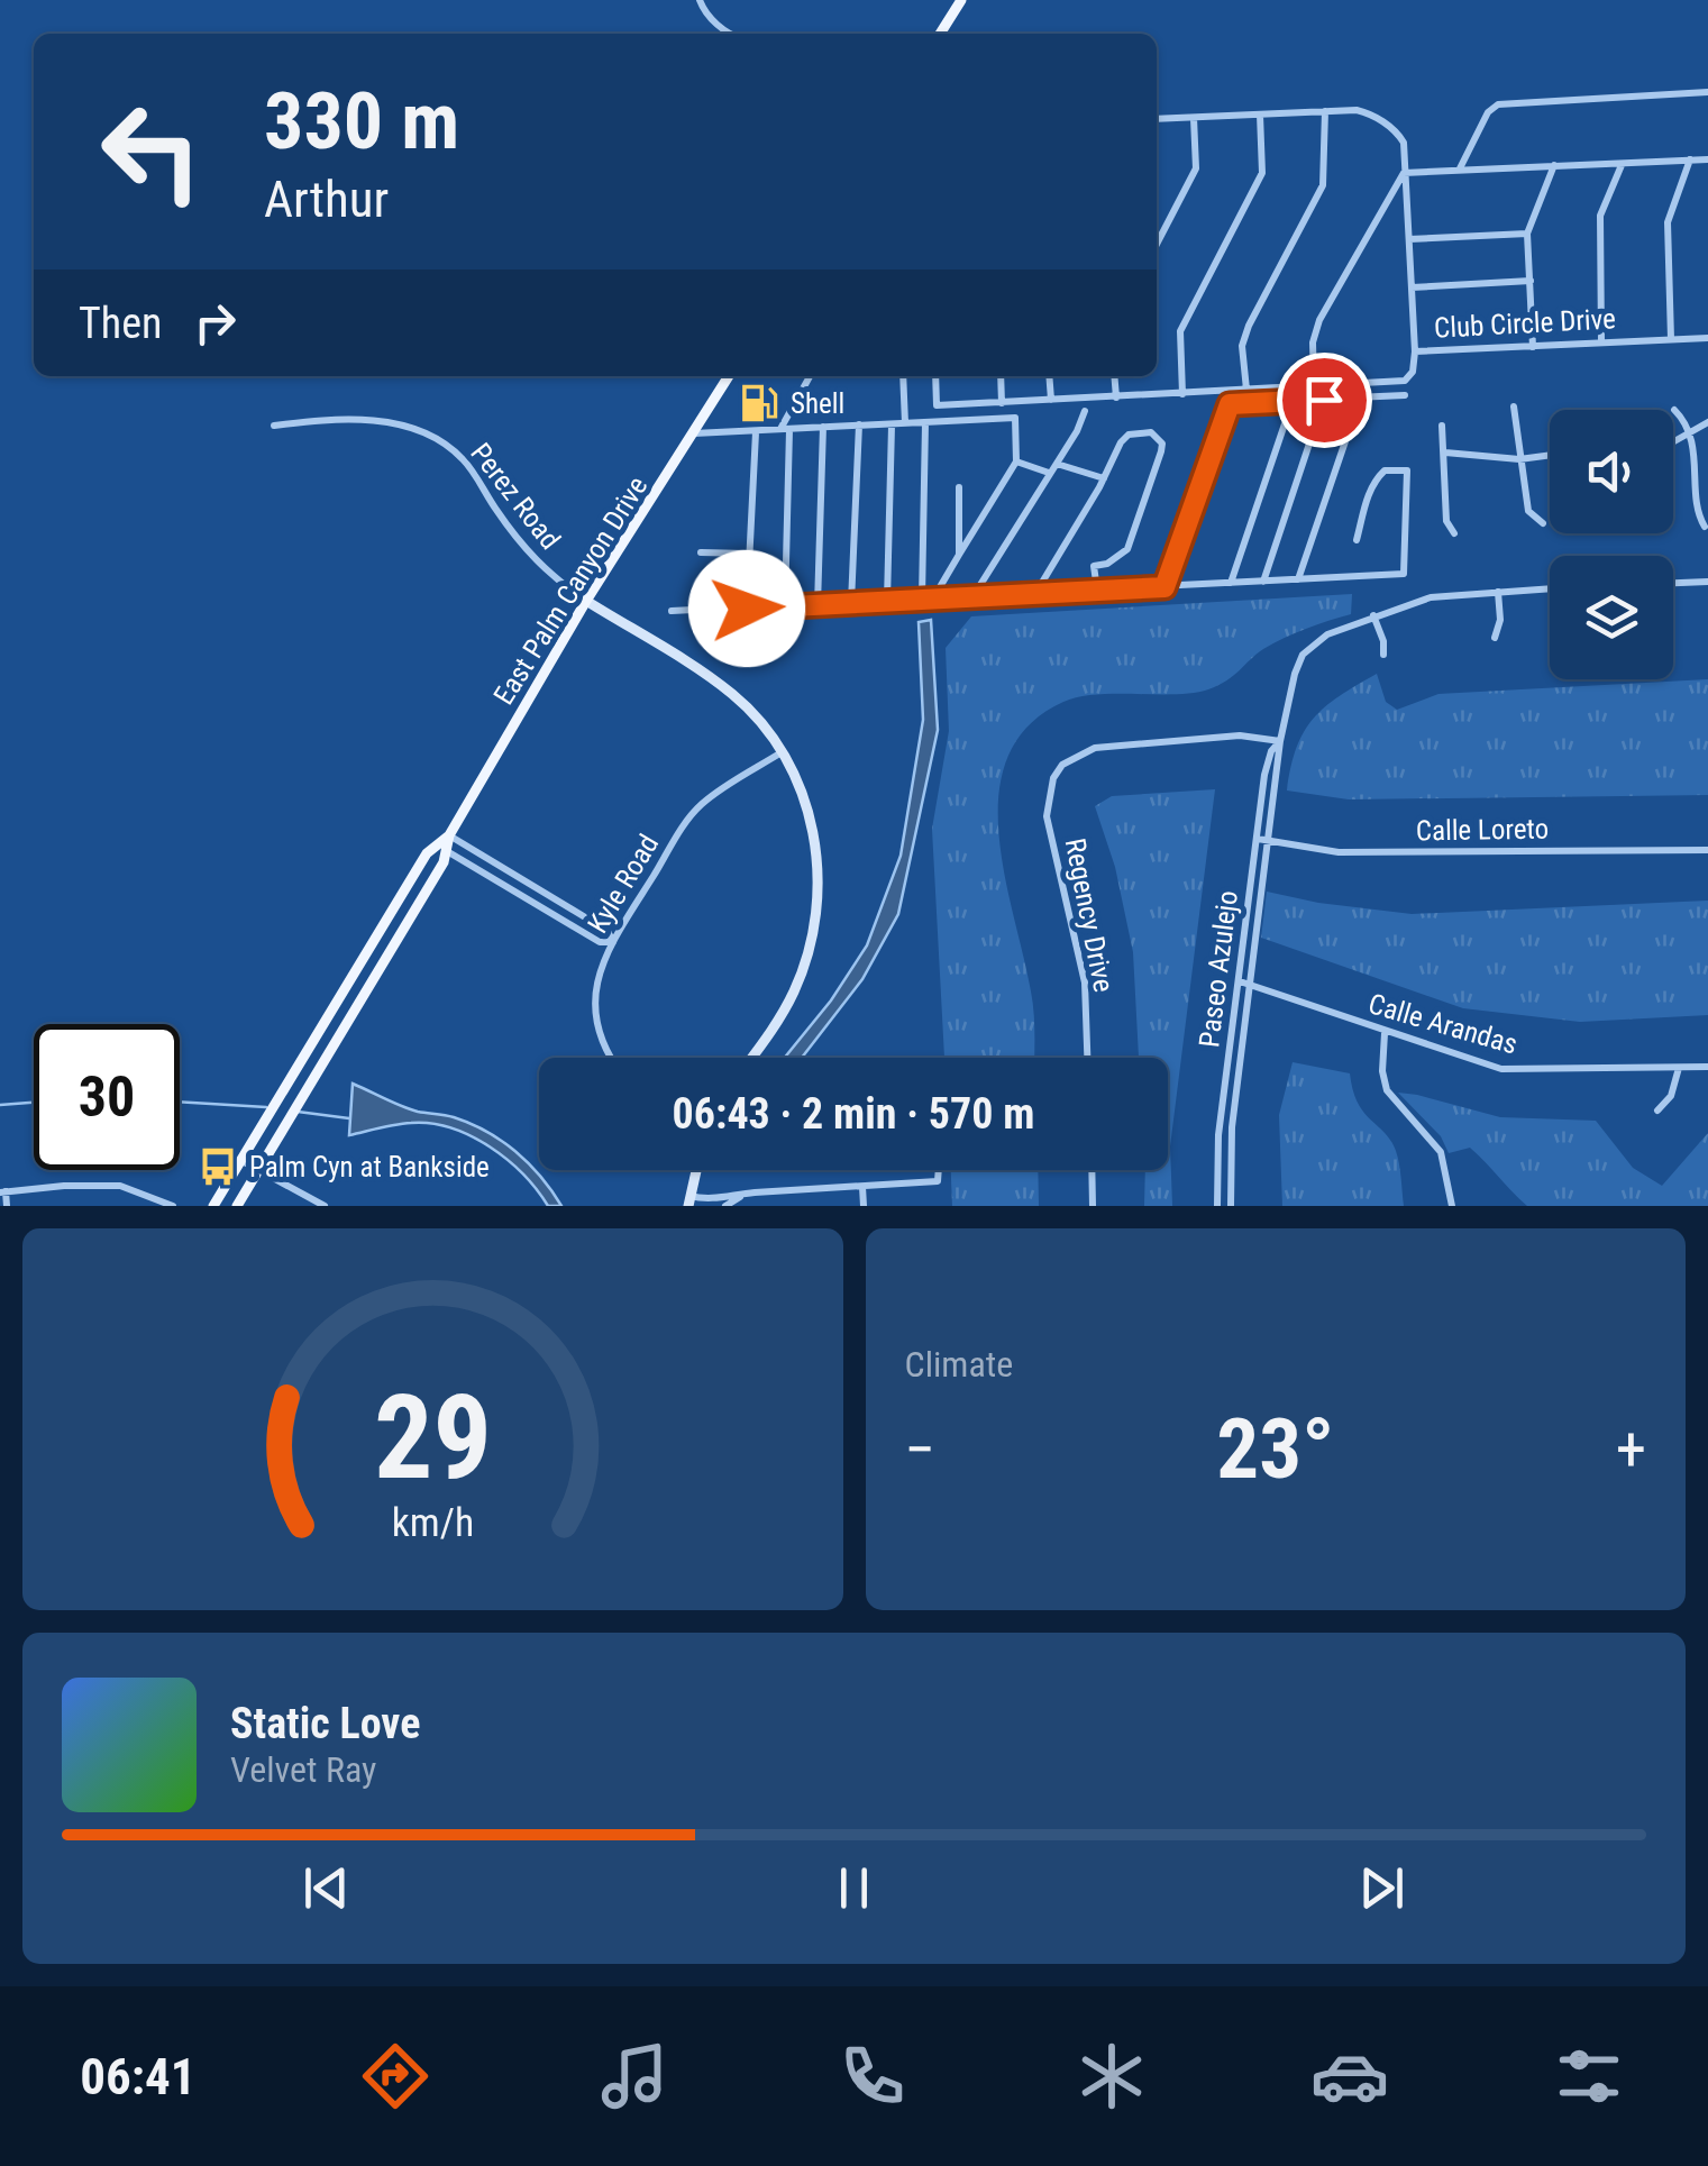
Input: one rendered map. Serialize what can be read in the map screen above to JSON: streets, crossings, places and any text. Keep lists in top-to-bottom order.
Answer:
{
  "streets": {
    "main road": ["Perez Road", "East Palm Canyon Drive"],
    "street": [
      "Club Circle Drive",
      "Calle Loreto",
      "Kyle Road",
      "Regency Drive",
      "Paseo Azulejo",
      "Calle Arandas"
    ]
  },
  "crossings": [
    ["Perez Road", "East Palm Canyon Drive"],
    ["Perez Road", "Kyle Road"],
    ["Calle Loreto", "Paseo Azulejo"],
    ["Regency Drive", "Paseo Azulejo"],
    ["Paseo Azulejo", "Calle Arandas"]
  ],
  "places": {
    "fuel station": ["Shell"],
    "bus stop": ["Palm Cyn at Bankside"]
  },
  "page": {
    "turn": ["330 m", "Arthur"],
    "then": "Then",
    "limit": "30",
    "trip": "06:43 · 2 min · 570 m",
    "tile": "Climate",
    "heat": ["−", "23°", "+"],
    "song": ["Static Love", "Velvet Ray"],
    "tabs": "06:41",
    "gauge": ["29", "km/h"]
  }
}
